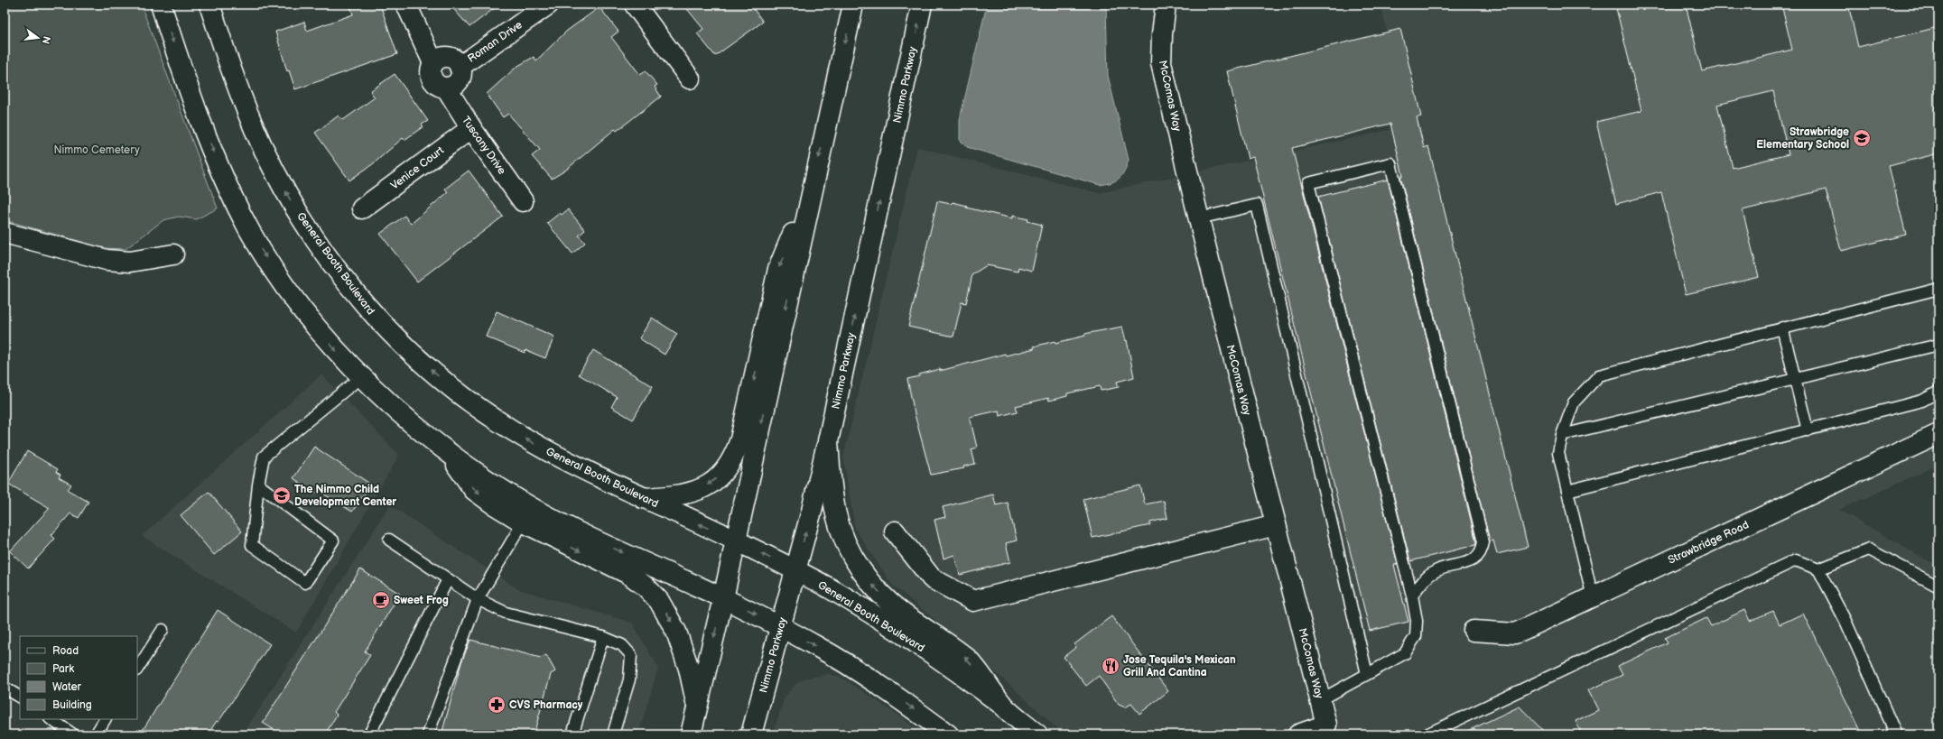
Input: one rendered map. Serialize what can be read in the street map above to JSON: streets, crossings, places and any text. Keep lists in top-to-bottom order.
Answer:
{
  "streets": {
    "main road": [
      "Roman Drive",
      "Nimmo Parkway",
      "McComas Way",
      "Tuscany Drive",
      "Venice Court",
      "General Booth Boulevard",
      "Strawbridge Road"
    ]
  },
  "crossings": [
    ["Roman Drive", "Tuscany Drive"],
    ["Nimmo Parkway", "General Booth Boulevard"],
    ["Tuscany Drive", "Venice Court"]
  ],
  "parks": ["Nimmo Cemetery"],
  "places": {
    "school or university": ["Strawbridge Elementary School", "The Nimmo Child Development Center"],
    "cafe": ["Sweet Frog"],
    "restaurant": ["Jose Tequila's Mexican Grill And Cantina"],
    "pharmacy": ["CVS Pharmacy"]
  },
  "legend": [
    "Road",
    "Park",
    "Water",
    "Building"
  ],
  "north": "right"
}
